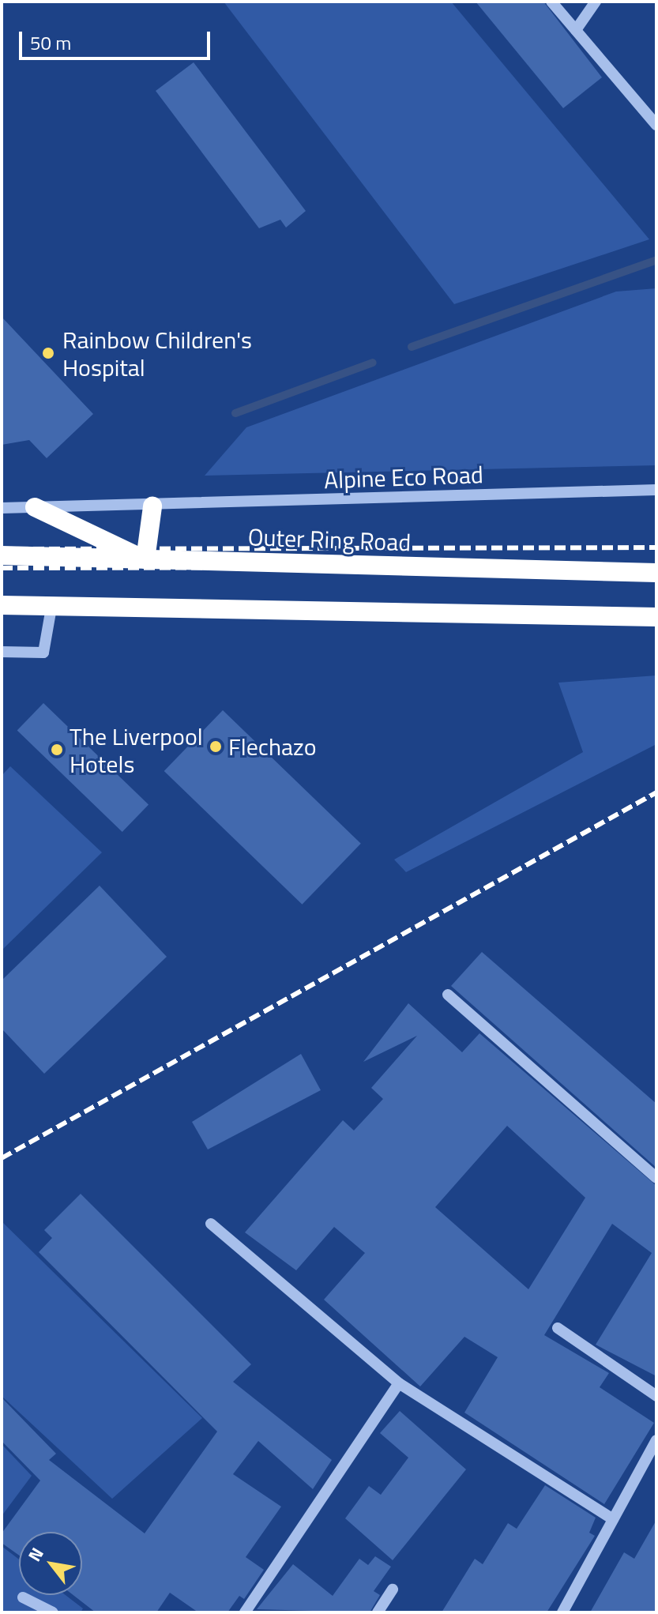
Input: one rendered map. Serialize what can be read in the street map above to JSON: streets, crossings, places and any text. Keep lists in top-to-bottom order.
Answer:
{
  "streets": {
    "highway": ["Outer Ring Road"],
    "street": ["Alpine Eco Road"]
  },
  "places": ["Rainbow Children's Hospital", "Flechazo", "The Liverpool Hotels"],
  "scale_bar": "50 m",
  "north": "top left"
}
